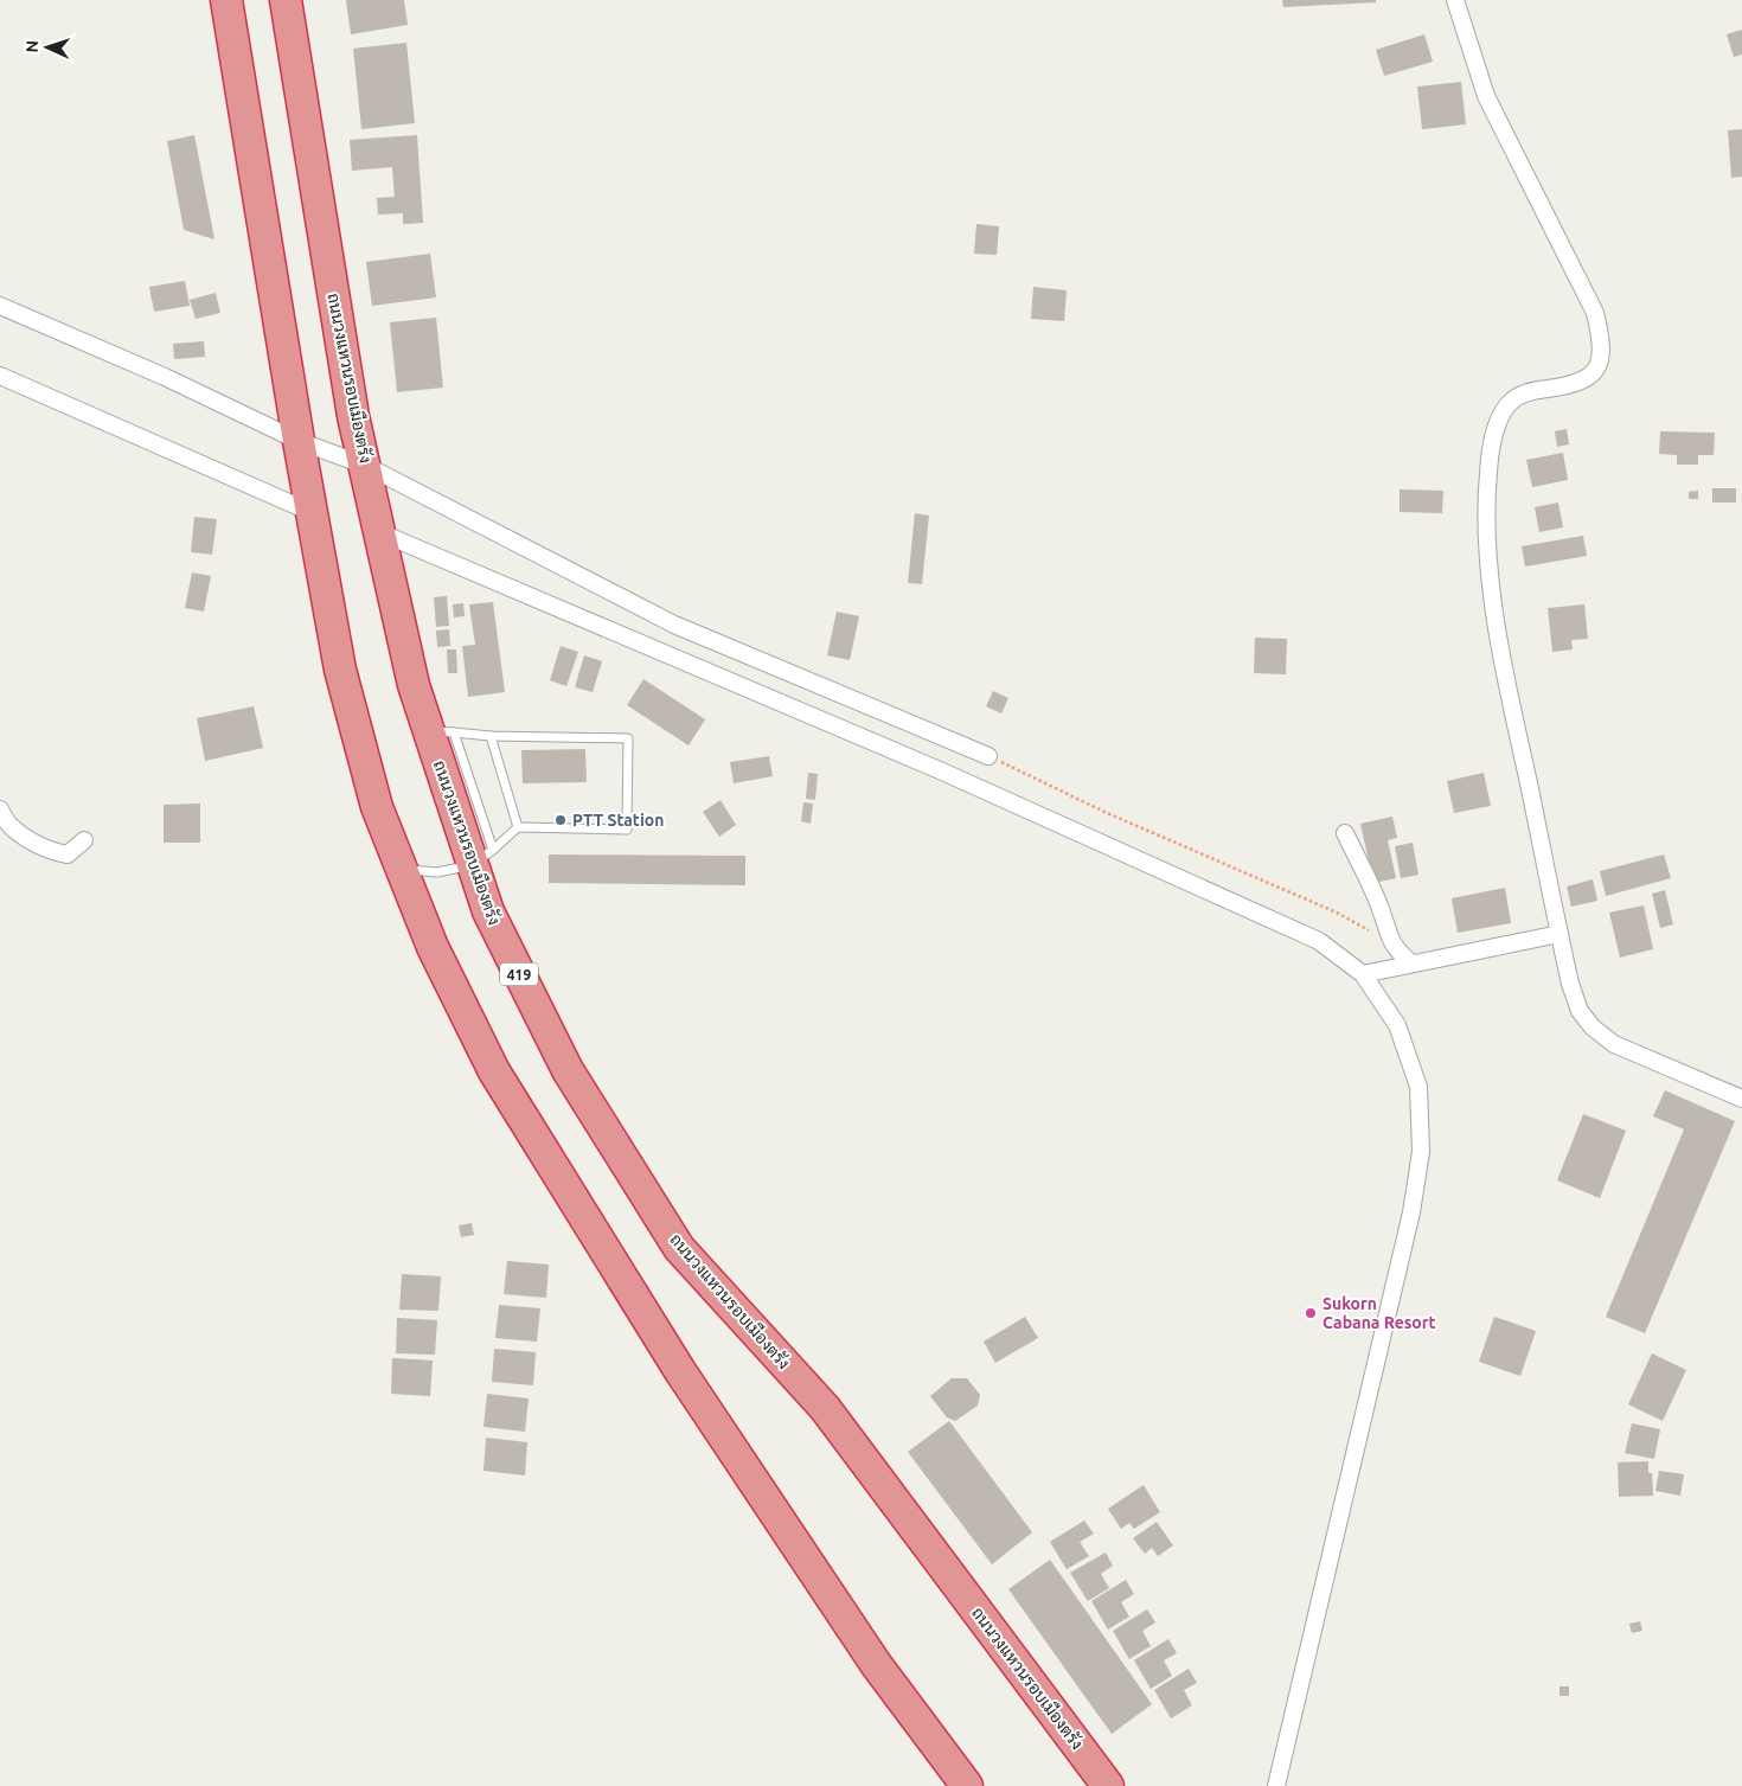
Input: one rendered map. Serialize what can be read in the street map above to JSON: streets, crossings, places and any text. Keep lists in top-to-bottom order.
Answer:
{
  "streets": {
    "highway": ["ถนนวงแหวนรอบเมืองตรัง", "419"]
  },
  "places": ["PTT Station", "Sukorn Cabana Resort"],
  "north": "left"
}
